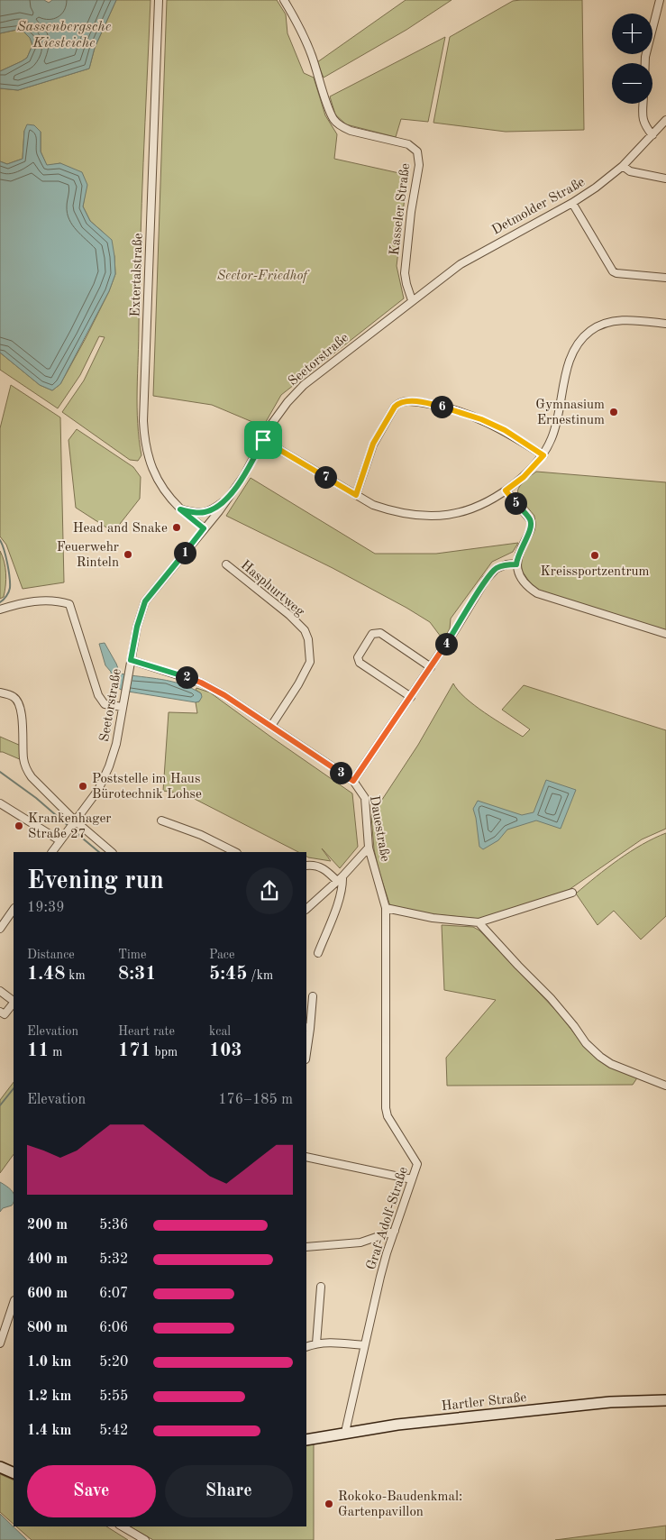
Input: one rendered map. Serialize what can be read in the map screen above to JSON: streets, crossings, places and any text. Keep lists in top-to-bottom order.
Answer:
{
  "streets": {
    "main road": ["Hartler Straße"],
    "street": [
      "Detmolder Straße",
      "Kasseler Straße",
      "Extertalstraße",
      "Seetorstraße",
      "Hasphurtweg",
      "Dauestraße",
      "Graf-Adolf-Straße"
    ]
  },
  "crossings": [
    ["Detmolder Straße", "Kasseler Straße"],
    ["Detmolder Straße", "Seetorstraße"],
    ["Kasseler Straße", "Seetorstraße"],
    ["Extertalstraße", "Seetorstraße"],
    ["Seetorstraße", "Dauestraße"],
    ["Hasphurtweg", "Dauestraße"],
    ["Dauestraße", "Graf-Adolf-Straße"],
    ["Graf-Adolf-Straße", "Hartler Straße"]
  ],
  "water": ["Sassenbergsche Kiesteiche"],
  "parks": ["Seetor-Friedhof"],
  "places": [
    "Gymnasium Ernestinum",
    "Head and Snake",
    "Feuerwehr Rinteln",
    "Kreissportzentrum",
    "Poststelle im Haus Bürotechnik Lohse",
    "Krankenhager Straße 27",
    "Rokoko-Baudenkmal: Gartenpavillon"
  ],
  "page": {
    "map_buttons": ["+", "−"],
    "pins": [
      "6",
      "7",
      "5",
      "1",
      "4",
      "2",
      "3"
    ],
    "heading": ["Evening run", "19:39"],
    "stats": [
      ["Distance", "1.48 km"],
      ["Time", "8:31"],
      ["Pace", "5:45 /km"],
      ["Elevation", "11 m"],
      ["Heart rate", "171 bpm"],
      ["kcal", "103"]
    ],
    "chart": ["Elevation", "176–185 m"],
    "list": [
      {
        "name": "200 m",
        "note": "5:36"
      },
      {
        "name": "400 m",
        "note": "5:32"
      },
      {
        "name": "600 m",
        "note": "6:07"
      },
      {
        "name": "800 m",
        "note": "6:06"
      },
      {
        "name": "1.0 km",
        "note": "5:20"
      },
      {
        "name": "1.2 km",
        "note": "5:55"
      },
      {
        "name": "1.4 km",
        "note": "5:42"
      }
    ],
    "buttons": ["Save", "Share"]
  }
}
